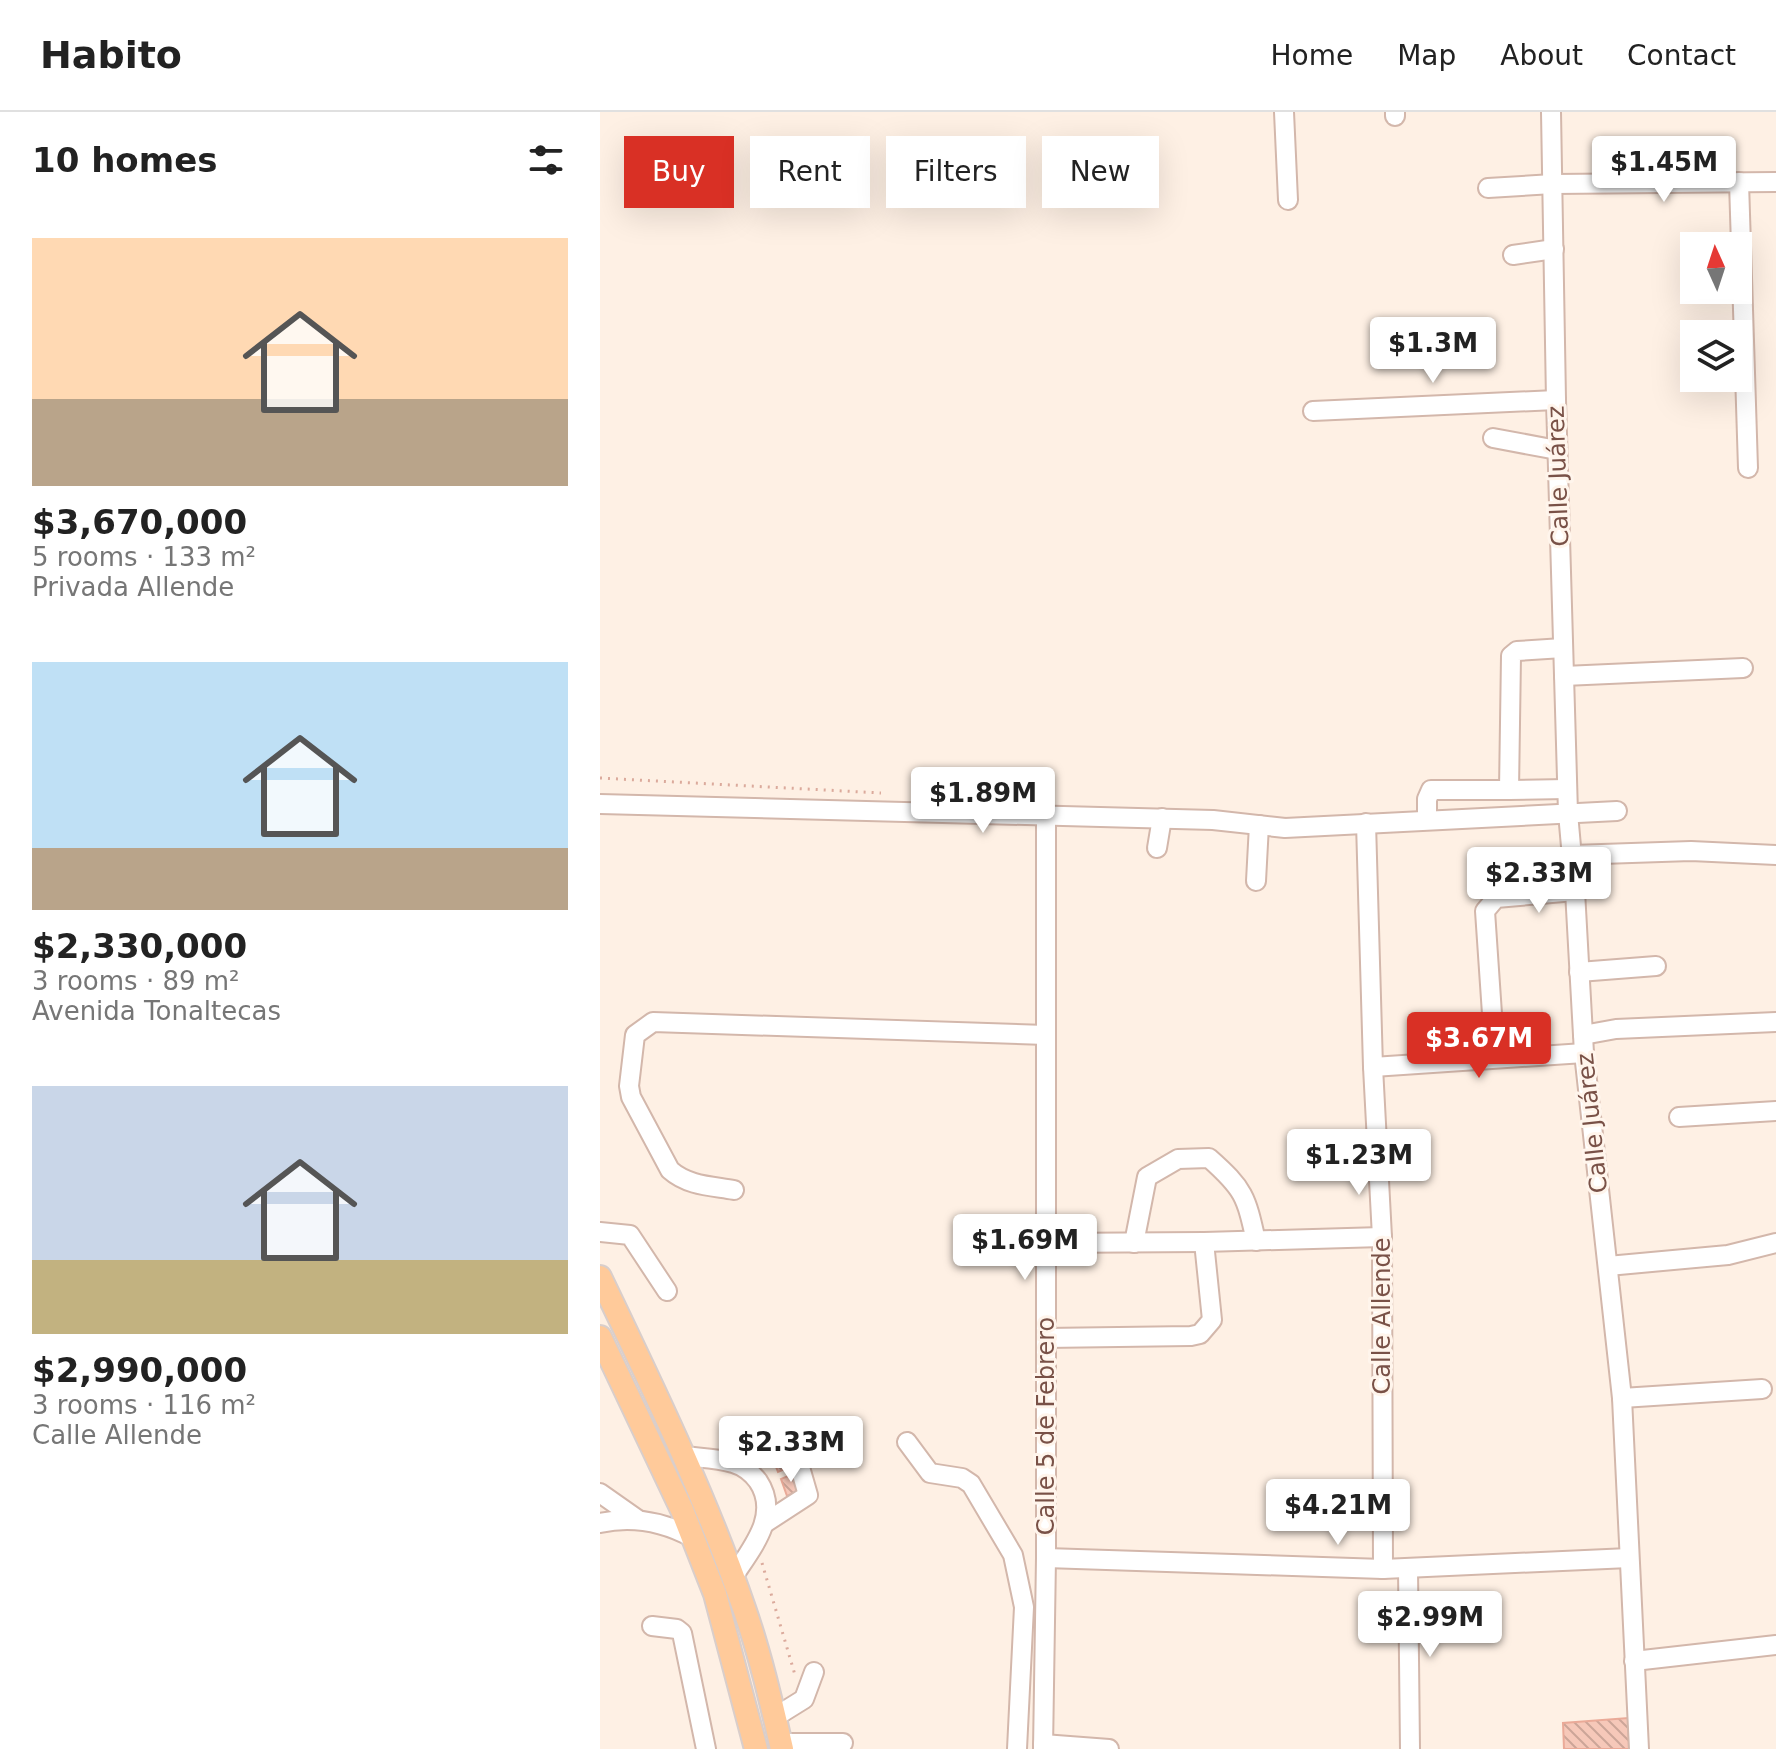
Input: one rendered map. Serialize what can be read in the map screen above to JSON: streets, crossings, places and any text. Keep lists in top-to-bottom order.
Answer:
{
  "streets": {
    "street": ["Calle Juárez", "Calle Allende", "Calle 5 de Febrero"]
  },
  "north": "top",
  "page": {
    "header": "Habito",
    "nav": [
      "Home",
      "Map",
      "About",
      "Contact"
    ],
    "heading": "10 homes",
    "price": [
      "$1.45M",
      "$1.3M",
      "$1.89M",
      "$2.33M",
      "$3.67M",
      "$1.23M",
      "$1.69M",
      "$2.33M",
      "$4.21M",
      "$2.99M"
    ],
    "chip": [
      "Buy",
      "Rent",
      "Filters",
      "New"
    ],
    "list": [
      {
        "name": "$3,670,000",
        "note": "5 rooms · 133 m² · Privada Allende"
      },
      {
        "name": "$2,330,000",
        "note": "3 rooms · 89 m² · Avenida Tonaltecas"
      },
      {
        "name": "$2,990,000",
        "note": "3 rooms · 116 m² · Calle Allende"
      }
    ]
  }
}
